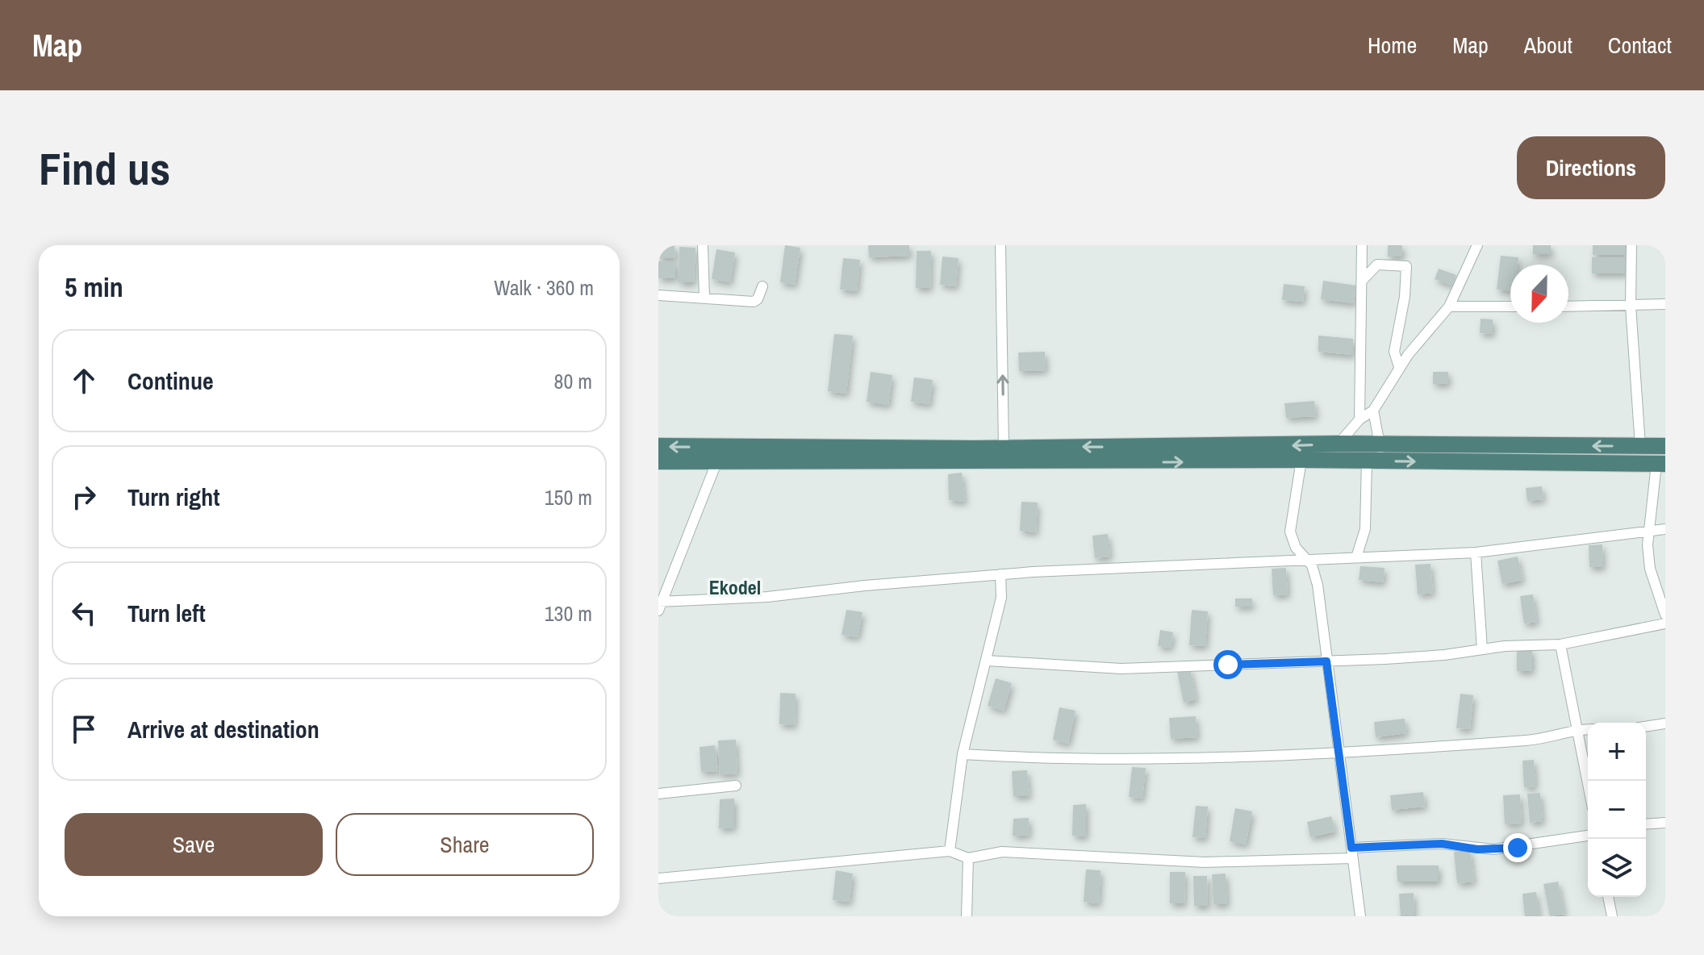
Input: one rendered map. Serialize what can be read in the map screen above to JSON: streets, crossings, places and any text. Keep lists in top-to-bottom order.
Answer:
{
  "districts": ["Ekodel"],
  "north": "bottom",
  "page": {
    "header": "Map",
    "nav": [
      "Home",
      "Map",
      "About",
      "Contact"
    ],
    "buttons": [
      "Directions",
      ["Save", "Share"]
    ],
    "title": "Find us",
    "heading": ["5 min", "Walk · 360 m"],
    "list": [
      ["Continue", "80 m"],
      ["Turn right", "150 m"],
      ["Turn left", "130 m"],
      "Arrive at destination"
    ],
    "map_buttons": ["+", "−"]
  }
}
